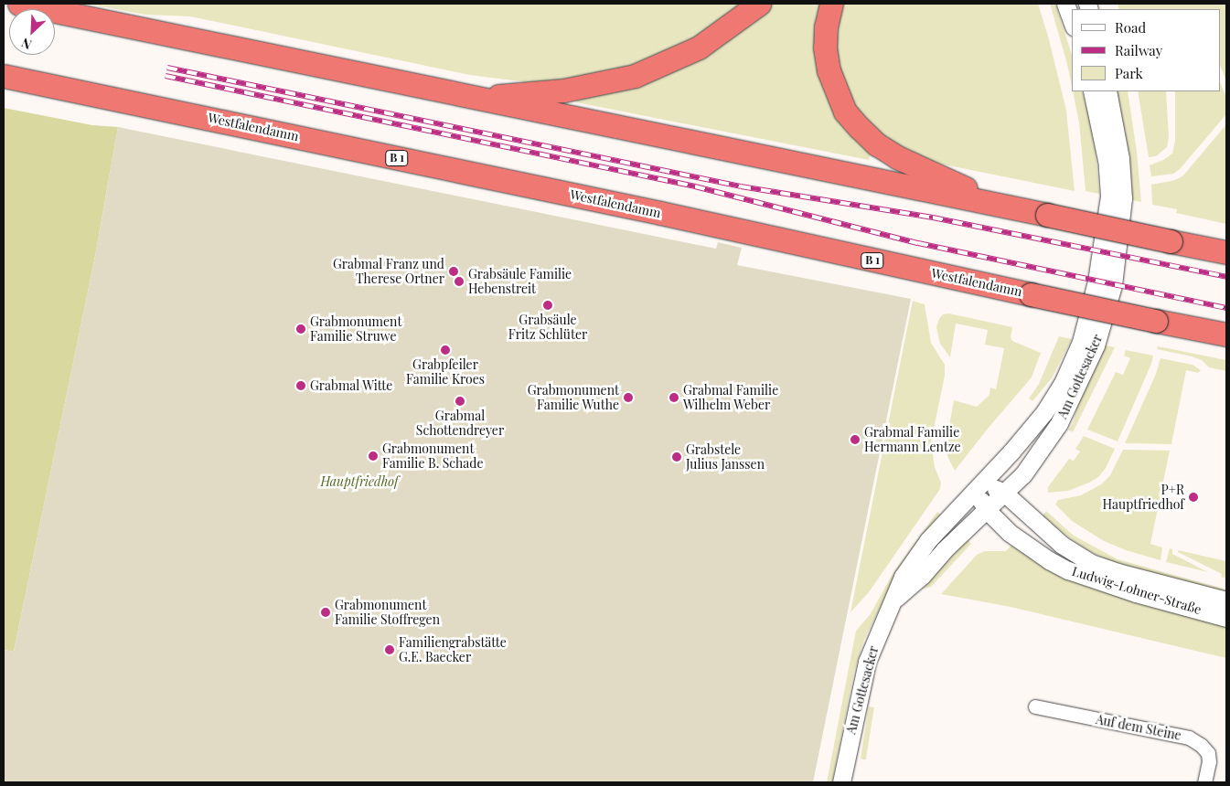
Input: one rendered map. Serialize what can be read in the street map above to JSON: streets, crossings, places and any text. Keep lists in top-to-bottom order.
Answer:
{
  "streets": {
    "highway": ["Westfalendamm", "B 1"],
    "street": ["Am Gottesacker", "Ludwig-Lohner-Straße", "Auf dem Steine"]
  },
  "crossings": [
    ["Am Gottesacker", "Ludwig-Lohner-Straße"]
  ],
  "parks": ["Hauptfriedhof"],
  "places": [
    "Grabmal Franz und Therese Ortner",
    "Grabsäule Familie Hebenstreit",
    "Grabsäule Fritz Schlüter",
    "Grabmonument Familie Struwe",
    "Grabpfeiler Familie Kroes",
    "Grabmal Witte",
    "Grabmonument Familie Wuthe",
    "Grabmal Familie Wilhelm Weber",
    "Grabmal Schottendreyer",
    "Grabmal Familie Hermann Lentze",
    "Grabmonument Familie B. Schade",
    "Grabstele Julius Janssen",
    "P+R Hauptfriedhof",
    "Grabmonument Familie Stoffregen",
    "Familiengrabstätte G.E. Baecker"
  ],
  "legend": ["Road", "Railway", "Park"],
  "north": "bottom left"
}
